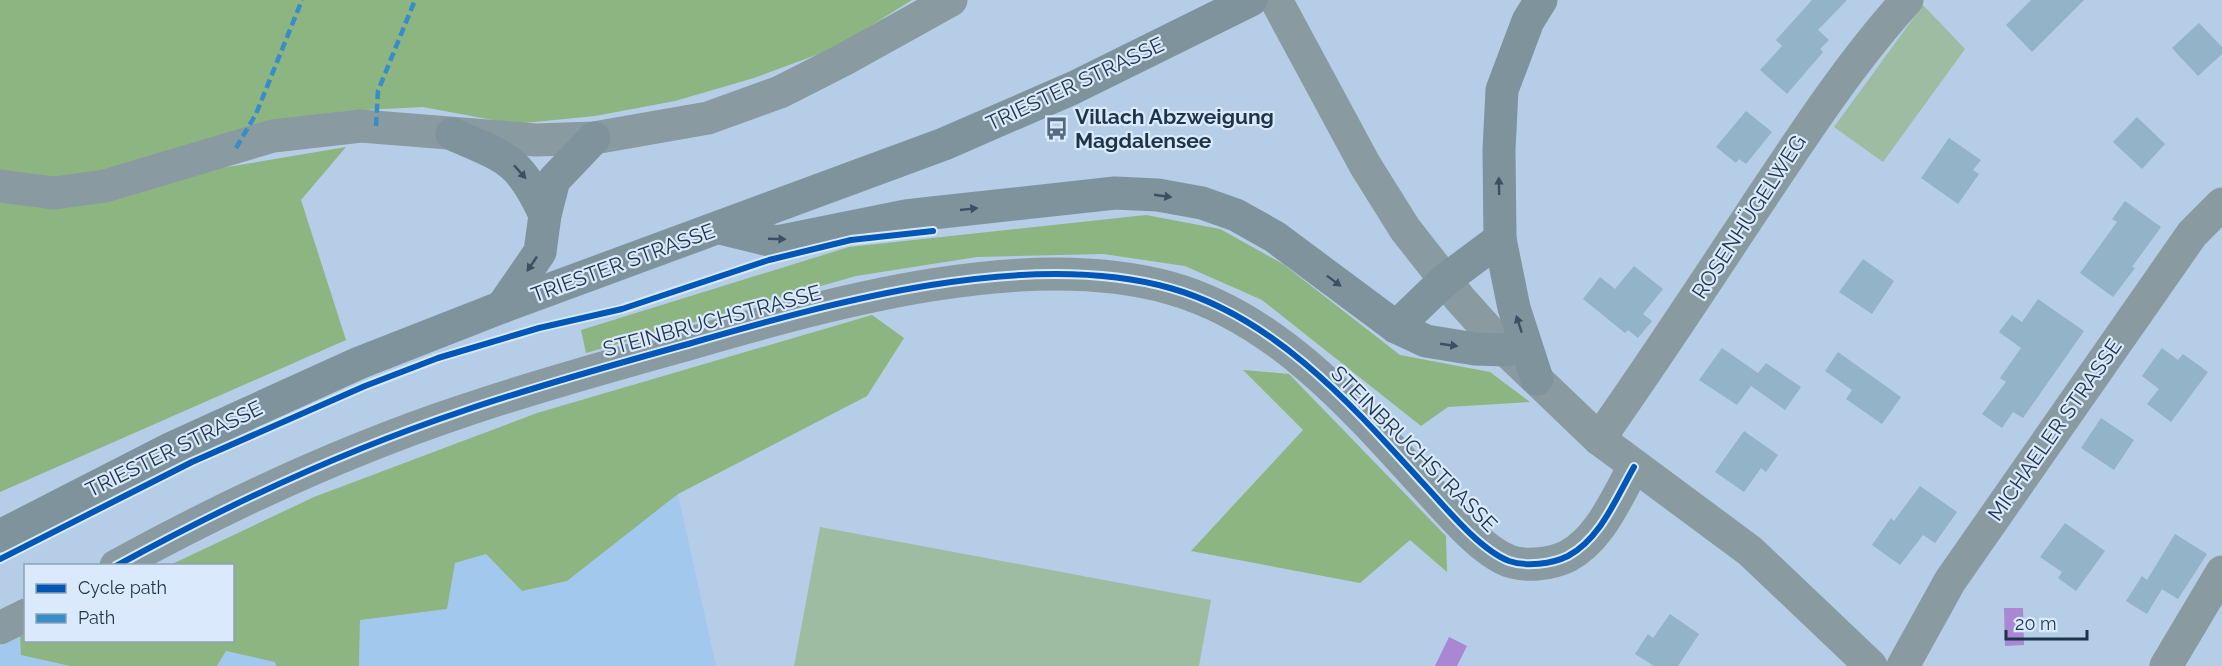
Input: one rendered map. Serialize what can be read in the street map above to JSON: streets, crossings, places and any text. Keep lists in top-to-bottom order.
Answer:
{
  "streets": {
    "main road": ["TRIESTER STRASSE"],
    "street": ["ROSENHÜGELWEG", "STEINBRUCHSTRASSE", "MICHAELER STRASSE"]
  },
  "places": {
    "bus stop": ["Villach Abzweigung Magdalensee"]
  },
  "legend": ["Cycle path", "Path"],
  "scale_bar": "20 m"
}
